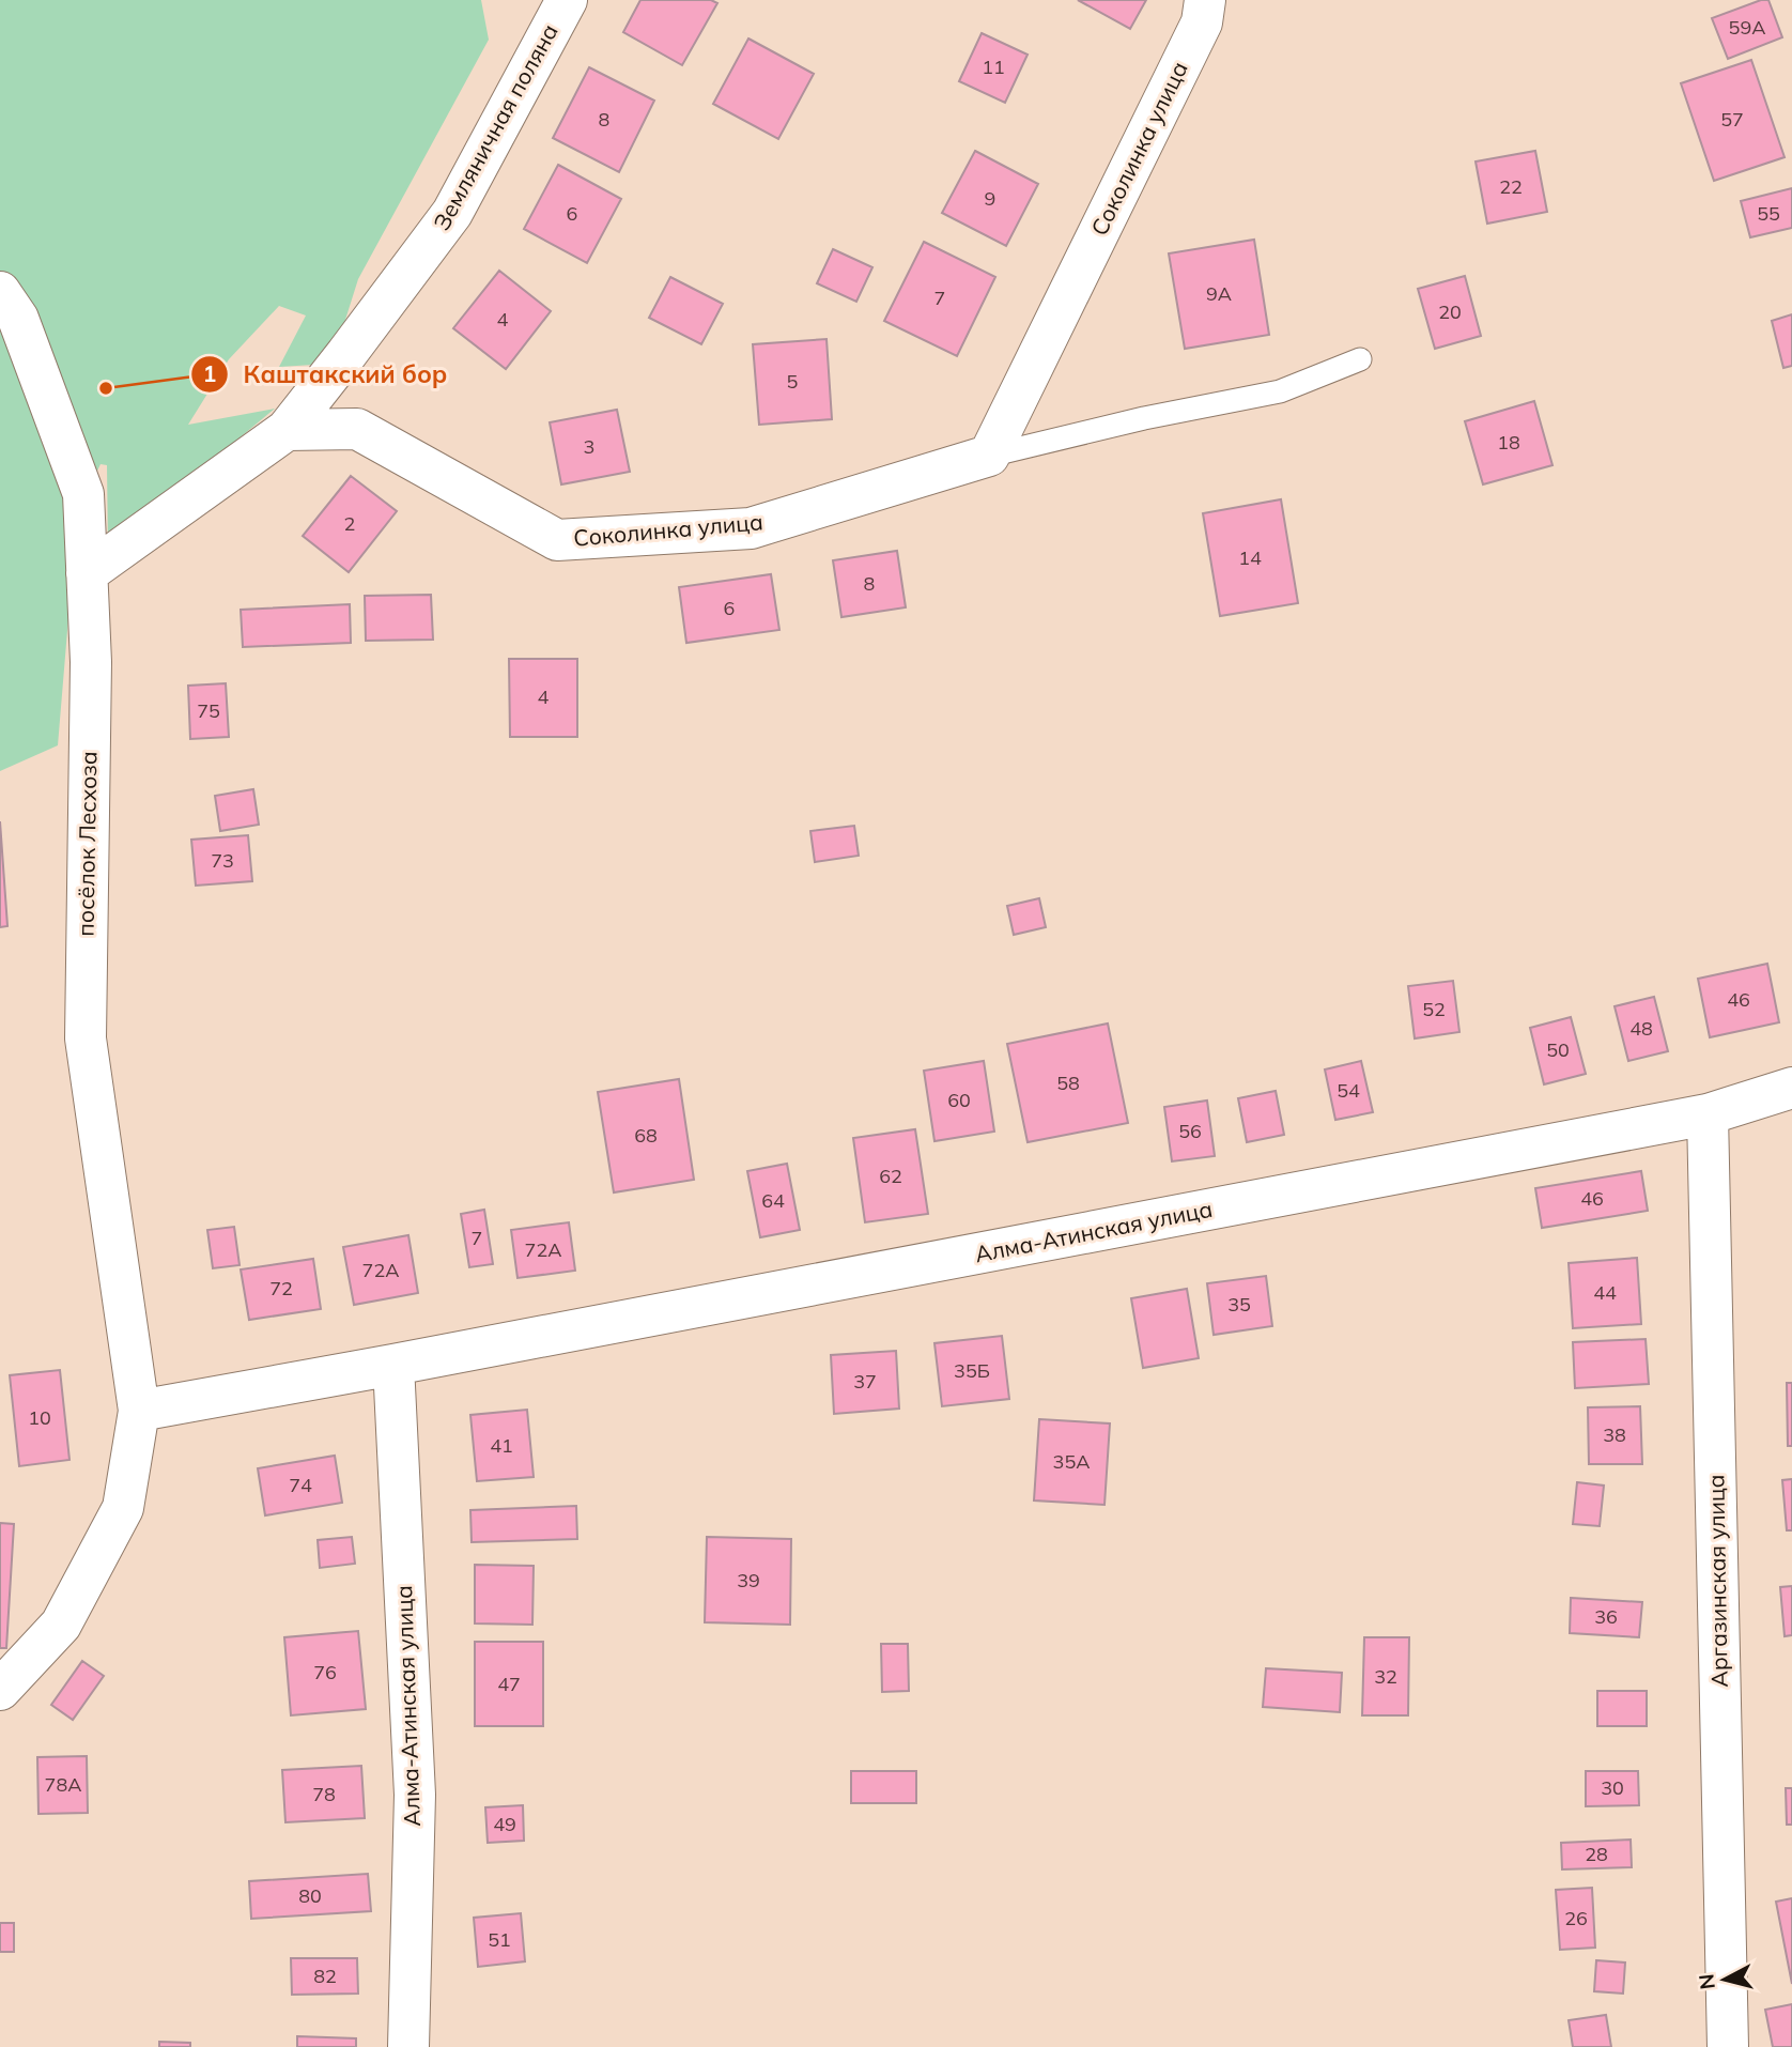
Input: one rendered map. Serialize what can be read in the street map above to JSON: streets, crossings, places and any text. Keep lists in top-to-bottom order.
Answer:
{
  "streets": {
    "street": [
      "Земляничная поляна",
      "Соколинка улица",
      "посёлок Лесхоза",
      "Алма-Атинская улица",
      "Аргазинская улица"
    ]
  },
  "crossings": [
    ["Земляничная поляна", "Соколинка улица"],
    ["посёлок Лесхоза", "Алма-Атинская улица"],
    ["Алма-Атинская улица", "Аргазинская улица"]
  ],
  "places": ["Каштакский бор"],
  "house_numbers": [
    "59А",
    "11",
    "8",
    "57",
    "22",
    "9",
    "6",
    "55",
    "9А",
    "7",
    "20",
    "4",
    "5",
    "18",
    "3",
    "2",
    "14",
    "8",
    "6",
    "4",
    "75",
    "73",
    "46",
    "52",
    "48",
    "50",
    "58",
    "54",
    "60",
    "56",
    "68",
    "62",
    "46",
    "64",
    "7",
    "72А",
    "72А",
    "72",
    "44",
    "35",
    "35Б",
    "37",
    "10",
    "38",
    "41",
    "35А",
    "74",
    "39",
    "36",
    "76",
    "32",
    "47",
    "78А",
    "30",
    "78",
    "49",
    "28",
    "80",
    "26",
    "51",
    "82"
  ],
  "north": "left"
}
